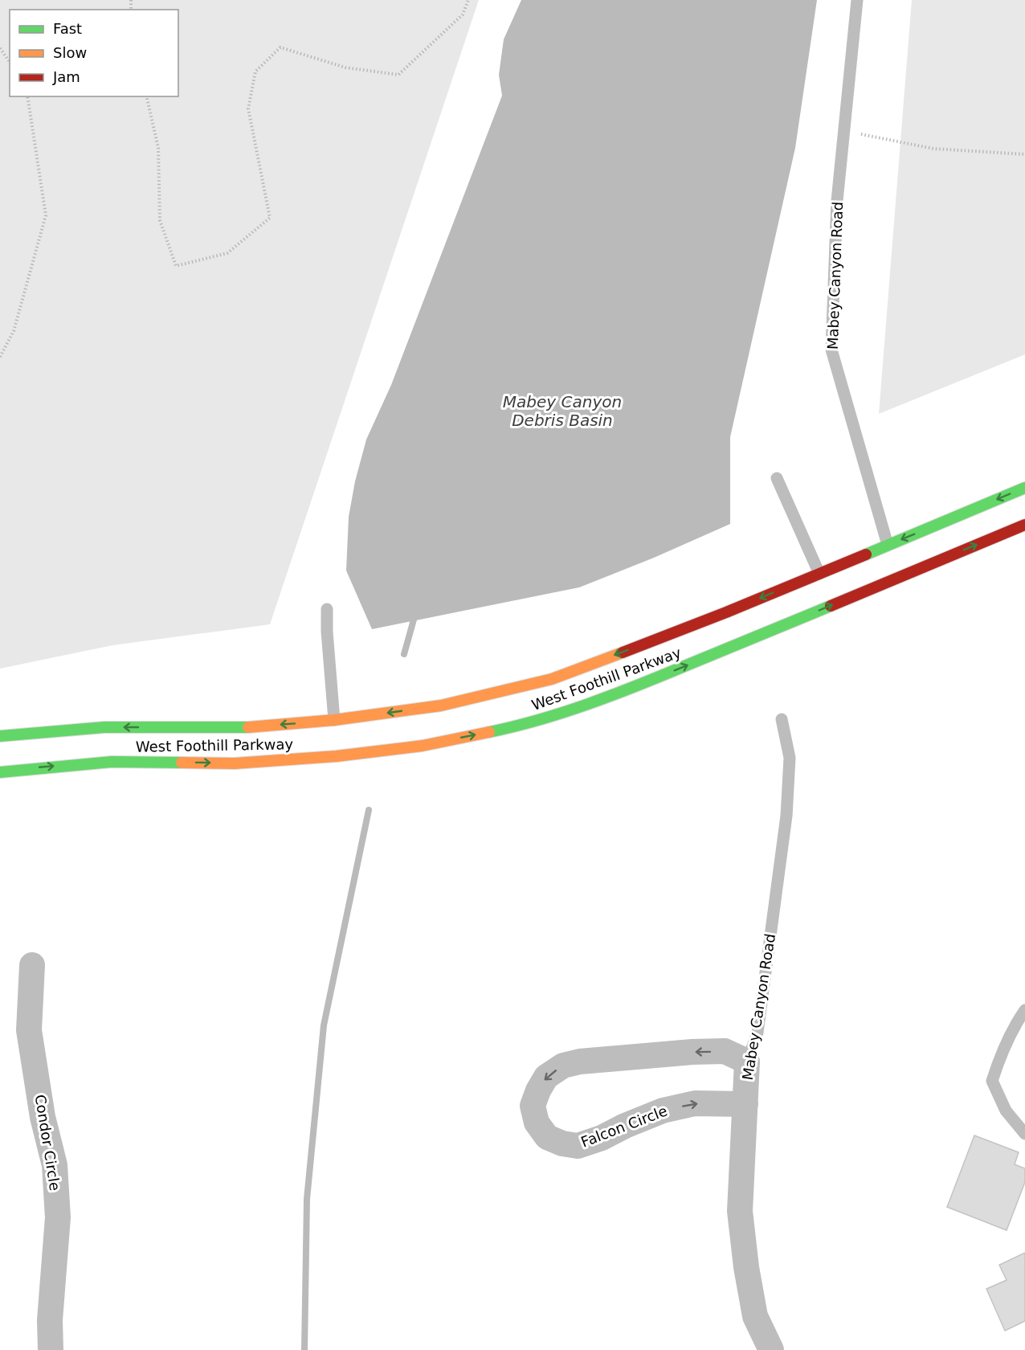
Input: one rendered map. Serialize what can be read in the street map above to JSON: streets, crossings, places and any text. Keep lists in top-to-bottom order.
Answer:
{
  "streets": {
    "main road": ["West Foothill Parkway"],
    "street": ["Mabey Canyon Road", "Falcon Circle", "Condor Circle"]
  },
  "crossings": [
    ["Mabey Canyon Road", "West Foothill Parkway"],
    ["Mabey Canyon Road", "Falcon Circle"]
  ],
  "water": ["Mabey Canyon Debris Basin"],
  "legend": ["Fast", "Slow", "Jam"]
}
